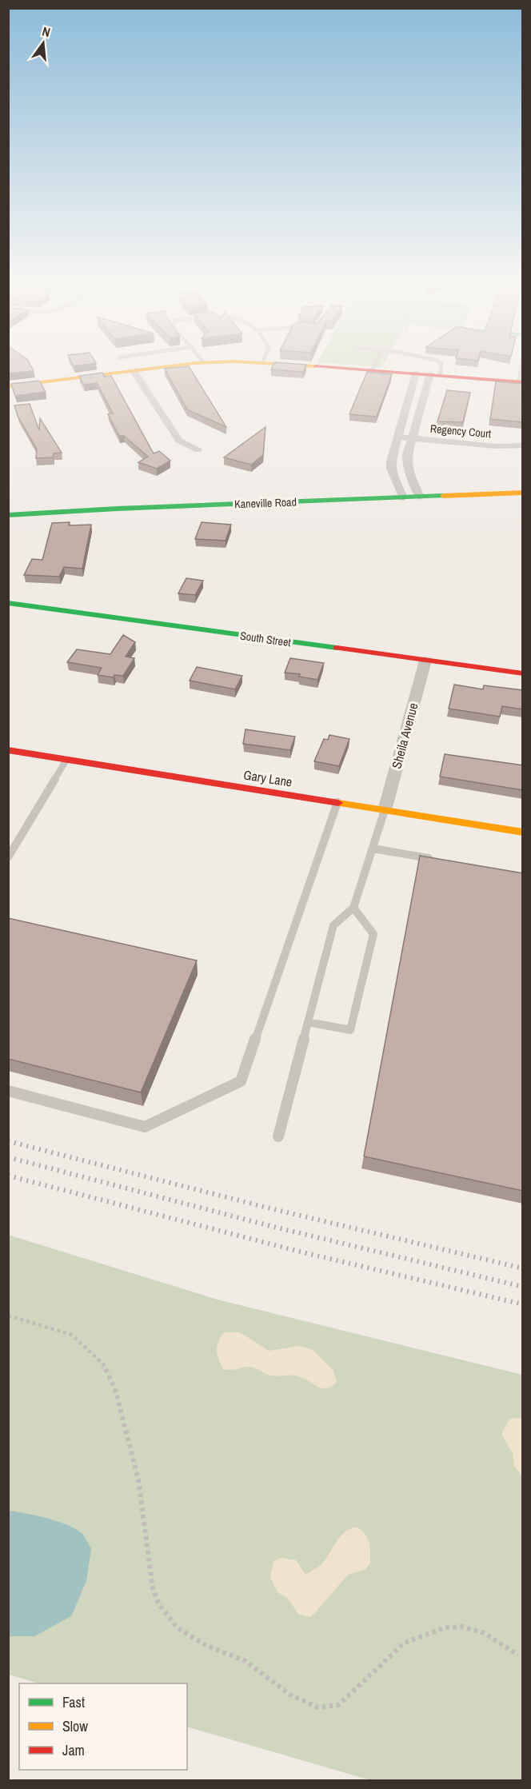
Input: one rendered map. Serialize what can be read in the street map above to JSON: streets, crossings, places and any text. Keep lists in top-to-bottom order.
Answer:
{
  "streets": {
    "street": [
      "Regency Court",
      "Kaneville Road",
      "South Street",
      "Sheila Avenue",
      "Gary Lane"
    ]
  },
  "crossings": [
    ["South Street", "Sheila Avenue"],
    ["Sheila Avenue", "Gary Lane"]
  ],
  "legend": ["Fast", "Slow", "Jam"],
  "north": "top"
}
